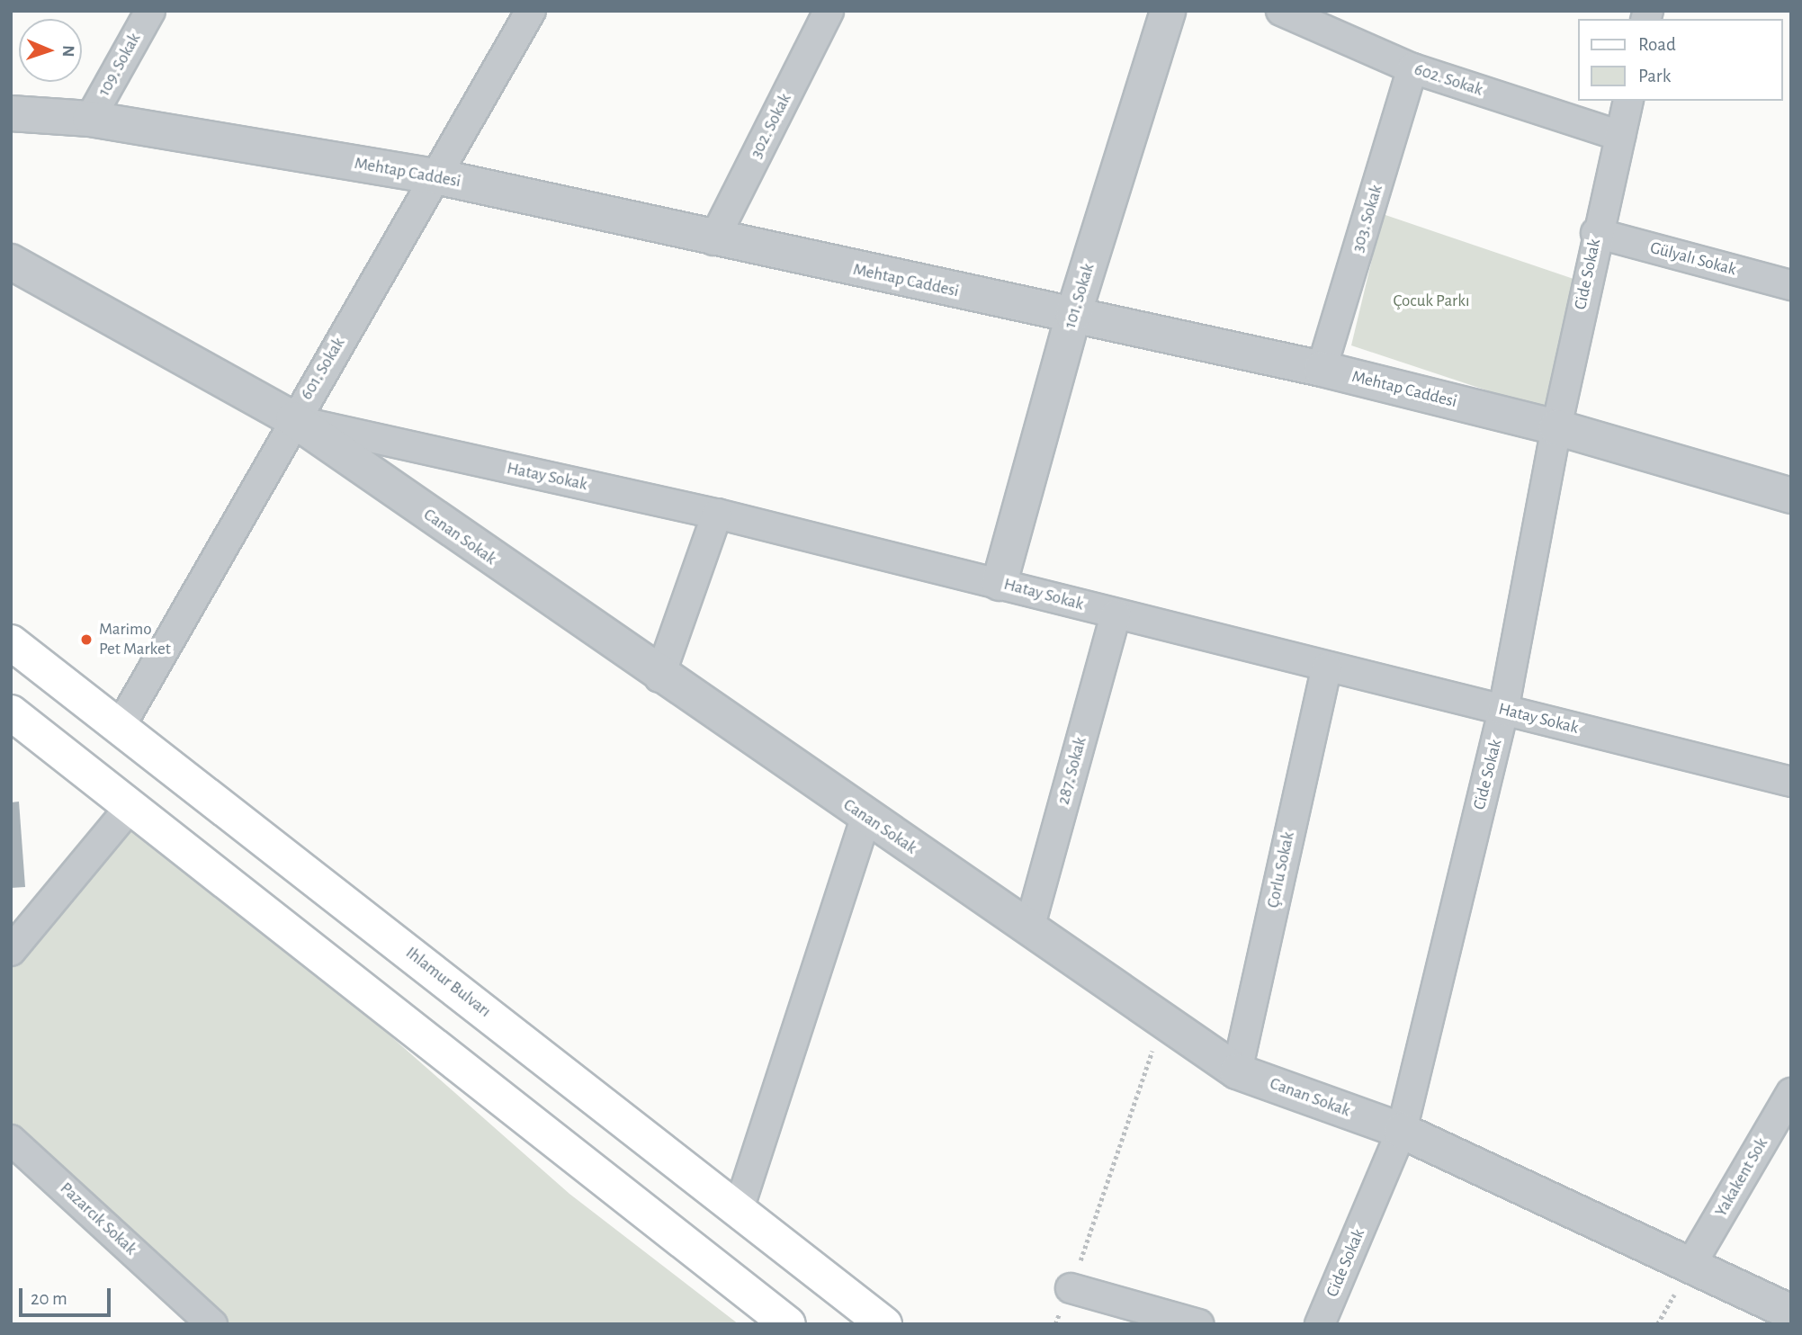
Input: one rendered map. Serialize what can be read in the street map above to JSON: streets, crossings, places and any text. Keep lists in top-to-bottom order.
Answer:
{
  "streets": {
    "main road": ["Ihlamur Bulvarı"],
    "street": [
      "109. Sokak",
      "602. Sokak",
      "302. Sokak",
      "Mehtap Caddesi",
      "303. Sokak",
      "Gülyalı Sokak",
      "Cide Sokak",
      "101. Sokak",
      "601. Sokak",
      "Hatay Sokak",
      "Canan Sokak",
      "287. Sokak",
      "Çorlu Sokak",
      "Yakakent Sok",
      "Pazarcık Sokak"
    ]
  },
  "crossings": [
    ["109. Sokak", "Mehtap Caddesi"],
    ["602. Sokak", "303. Sokak"],
    ["602. Sokak", "Cide Sokak"],
    ["302. Sokak", "Mehtap Caddesi"],
    ["Mehtap Caddesi", "303. Sokak"],
    ["Mehtap Caddesi", "Cide Sokak"],
    ["Mehtap Caddesi", "101. Sokak"],
    ["Mehtap Caddesi", "601. Sokak"],
    ["Gülyalı Sokak", "Cide Sokak"],
    ["Cide Sokak", "Hatay Sokak"],
    ["Cide Sokak", "Canan Sokak"],
    ["101. Sokak", "Hatay Sokak"],
    ["601. Sokak", "Hatay Sokak"],
    ["601. Sokak", "Canan Sokak"],
    ["601. Sokak", "Ihlamur Bulvarı"],
    ["Hatay Sokak", "Canan Sokak"],
    ["Hatay Sokak", "287. Sokak"],
    ["Hatay Sokak", "Çorlu Sokak"],
    ["Canan Sokak", "287. Sokak"],
    ["Canan Sokak", "Çorlu Sokak"],
    ["Canan Sokak", "Yakakent Sok"]
  ],
  "parks": ["Çocuk Parkı"],
  "places": ["Marimo Pet Market"],
  "legend": ["Road", "Park"],
  "scale_bar": "20 m",
  "north": "right"
}
